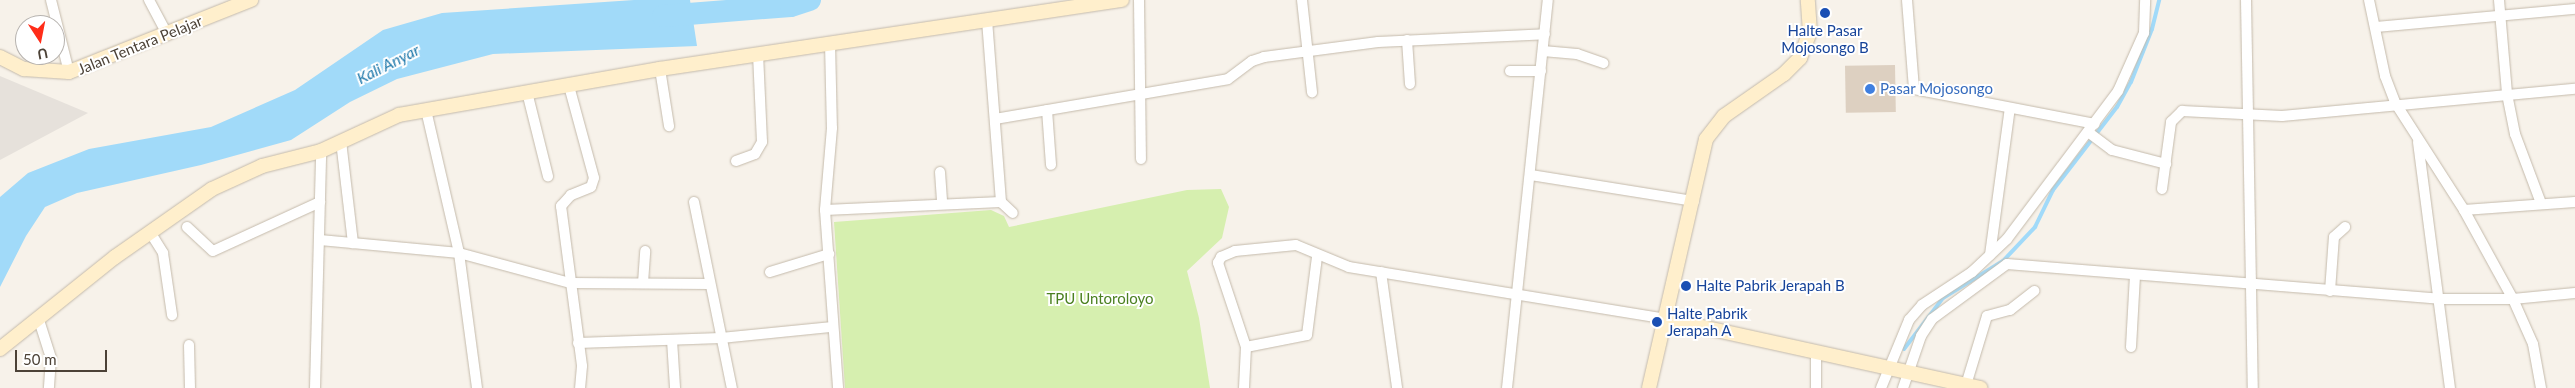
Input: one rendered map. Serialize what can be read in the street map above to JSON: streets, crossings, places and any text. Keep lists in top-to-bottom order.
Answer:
{
  "streets": {
    "street": ["Jalan Tentara Pelajar"]
  },
  "water": ["Kali Anyar"],
  "parks": ["TPU Untoroloyo"],
  "places": [
    "Halte Pasar Mojosongo B",
    "Pasar Mojosongo",
    "Halte Pabrik Jerapah B",
    "Halte Pabrik Jerapah A"
  ],
  "scale_bar": "50 m",
  "north": "bottom"
}
